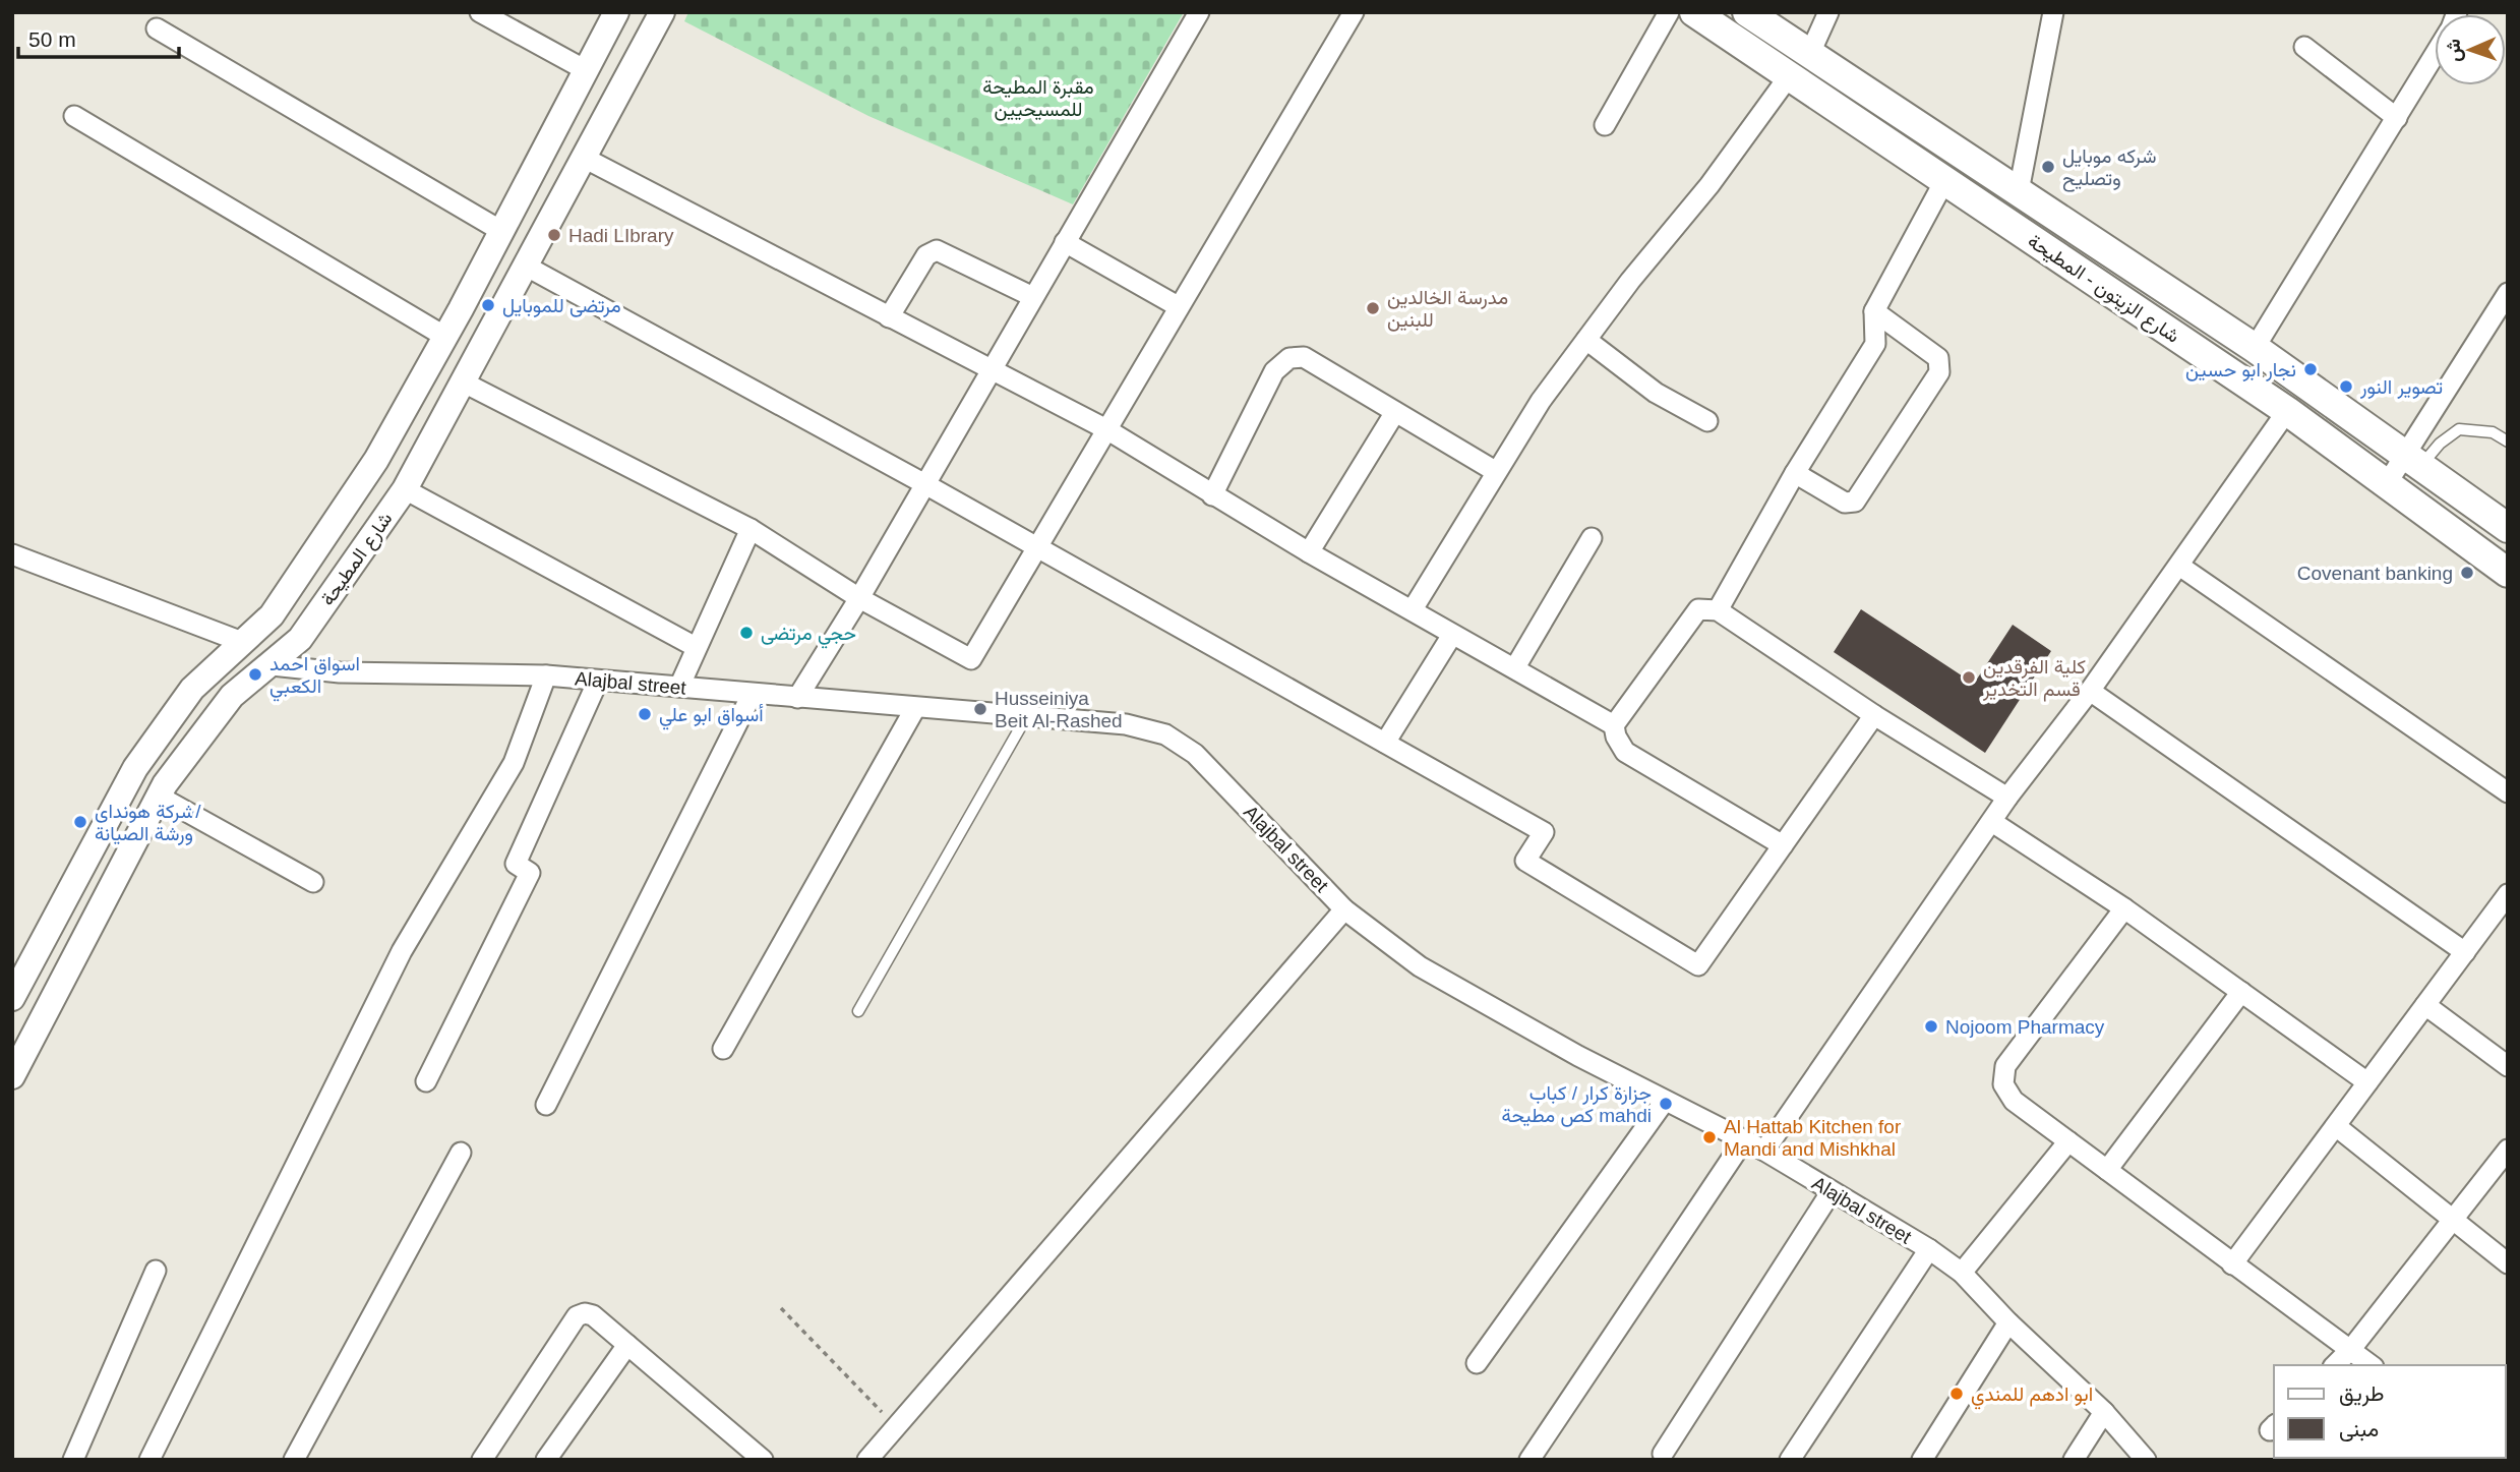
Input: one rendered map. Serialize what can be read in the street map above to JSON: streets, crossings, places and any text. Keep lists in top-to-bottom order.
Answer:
{
  "streets": {
    "main road": ["شارع الزيتون - المطيحة"],
    "street": ["شارع المطيحة", "Alajbal street"]
  },
  "crossings": [
    ["شارع المطيحة", "Alajbal street"]
  ],
  "parks": ["مقبرة المطيحة للمسيحيين"],
  "places": [
    "شركه موبايل وتصليح",
    "Hadi LIbrary",
    "مرتضى للموبايل",
    "مدرسة الخالدين للبنين",
    "نجار ابو حسين",
    "تصوير النور",
    "Covenant banking",
    "حجي مرتضى",
    "اسواق احمد الكعبي",
    "كلية الفرقدين قسم التخدير",
    "Husseiniya Beit Al-Rashed",
    "أسواق ابو علي",
    "شركة هونداي/ ورشة الصيانة",
    "Nojoom Pharmacy",
    "جزارة كرار / كباب كص مطيحة mahdi",
    "Al Hattab Kitchen for Mandi and Mishkhal",
    "ابو ادهم للمندي"
  ],
  "legend": ["طريق", "مبنى"],
  "scale_bar": "50 m",
  "north": "left"
}
